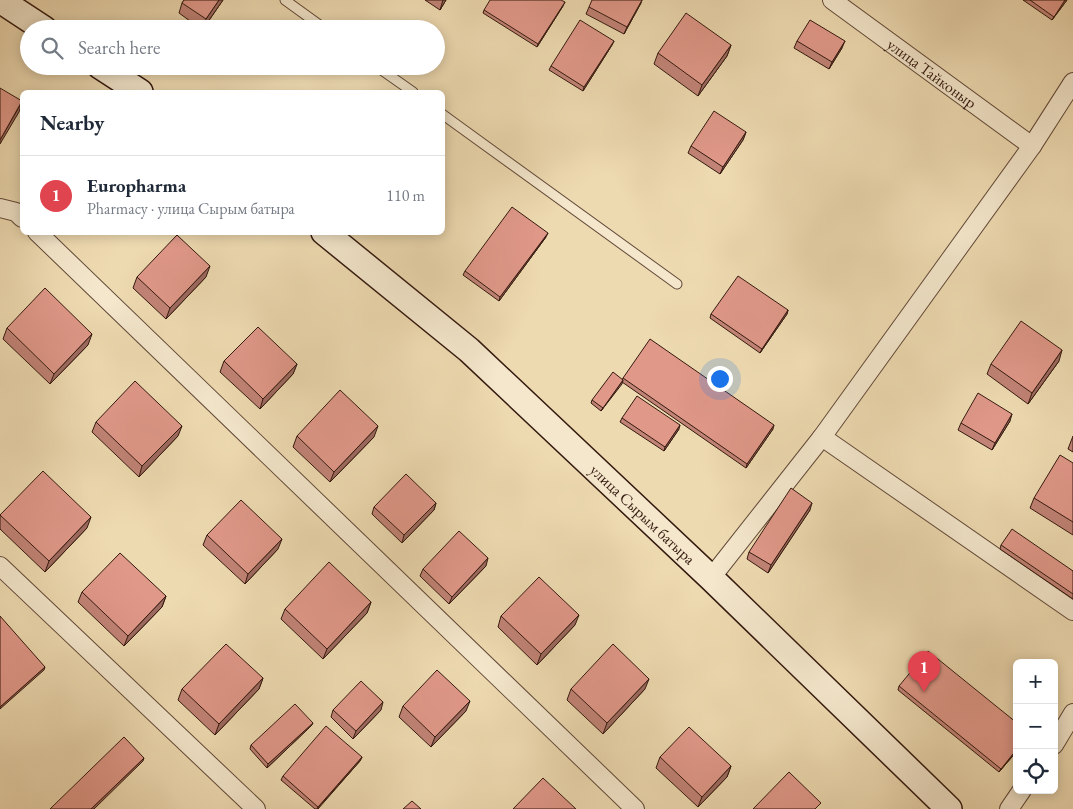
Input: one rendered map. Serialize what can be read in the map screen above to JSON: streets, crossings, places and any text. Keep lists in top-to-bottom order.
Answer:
{
  "streets": {
    "street": ["улица Тайконыр", "улица Сырым батыра"]
  },
  "page": {
    "search": "Search here",
    "heading": "Nearby",
    "list": [
      {
        "mark": "1",
        "name": "Europharma",
        "note": "Pharmacy · улица Сырым батыра",
        "value": "110 m"
      }
    ],
    "pins": "1",
    "map_buttons": ["+", "−"]
  }
}
